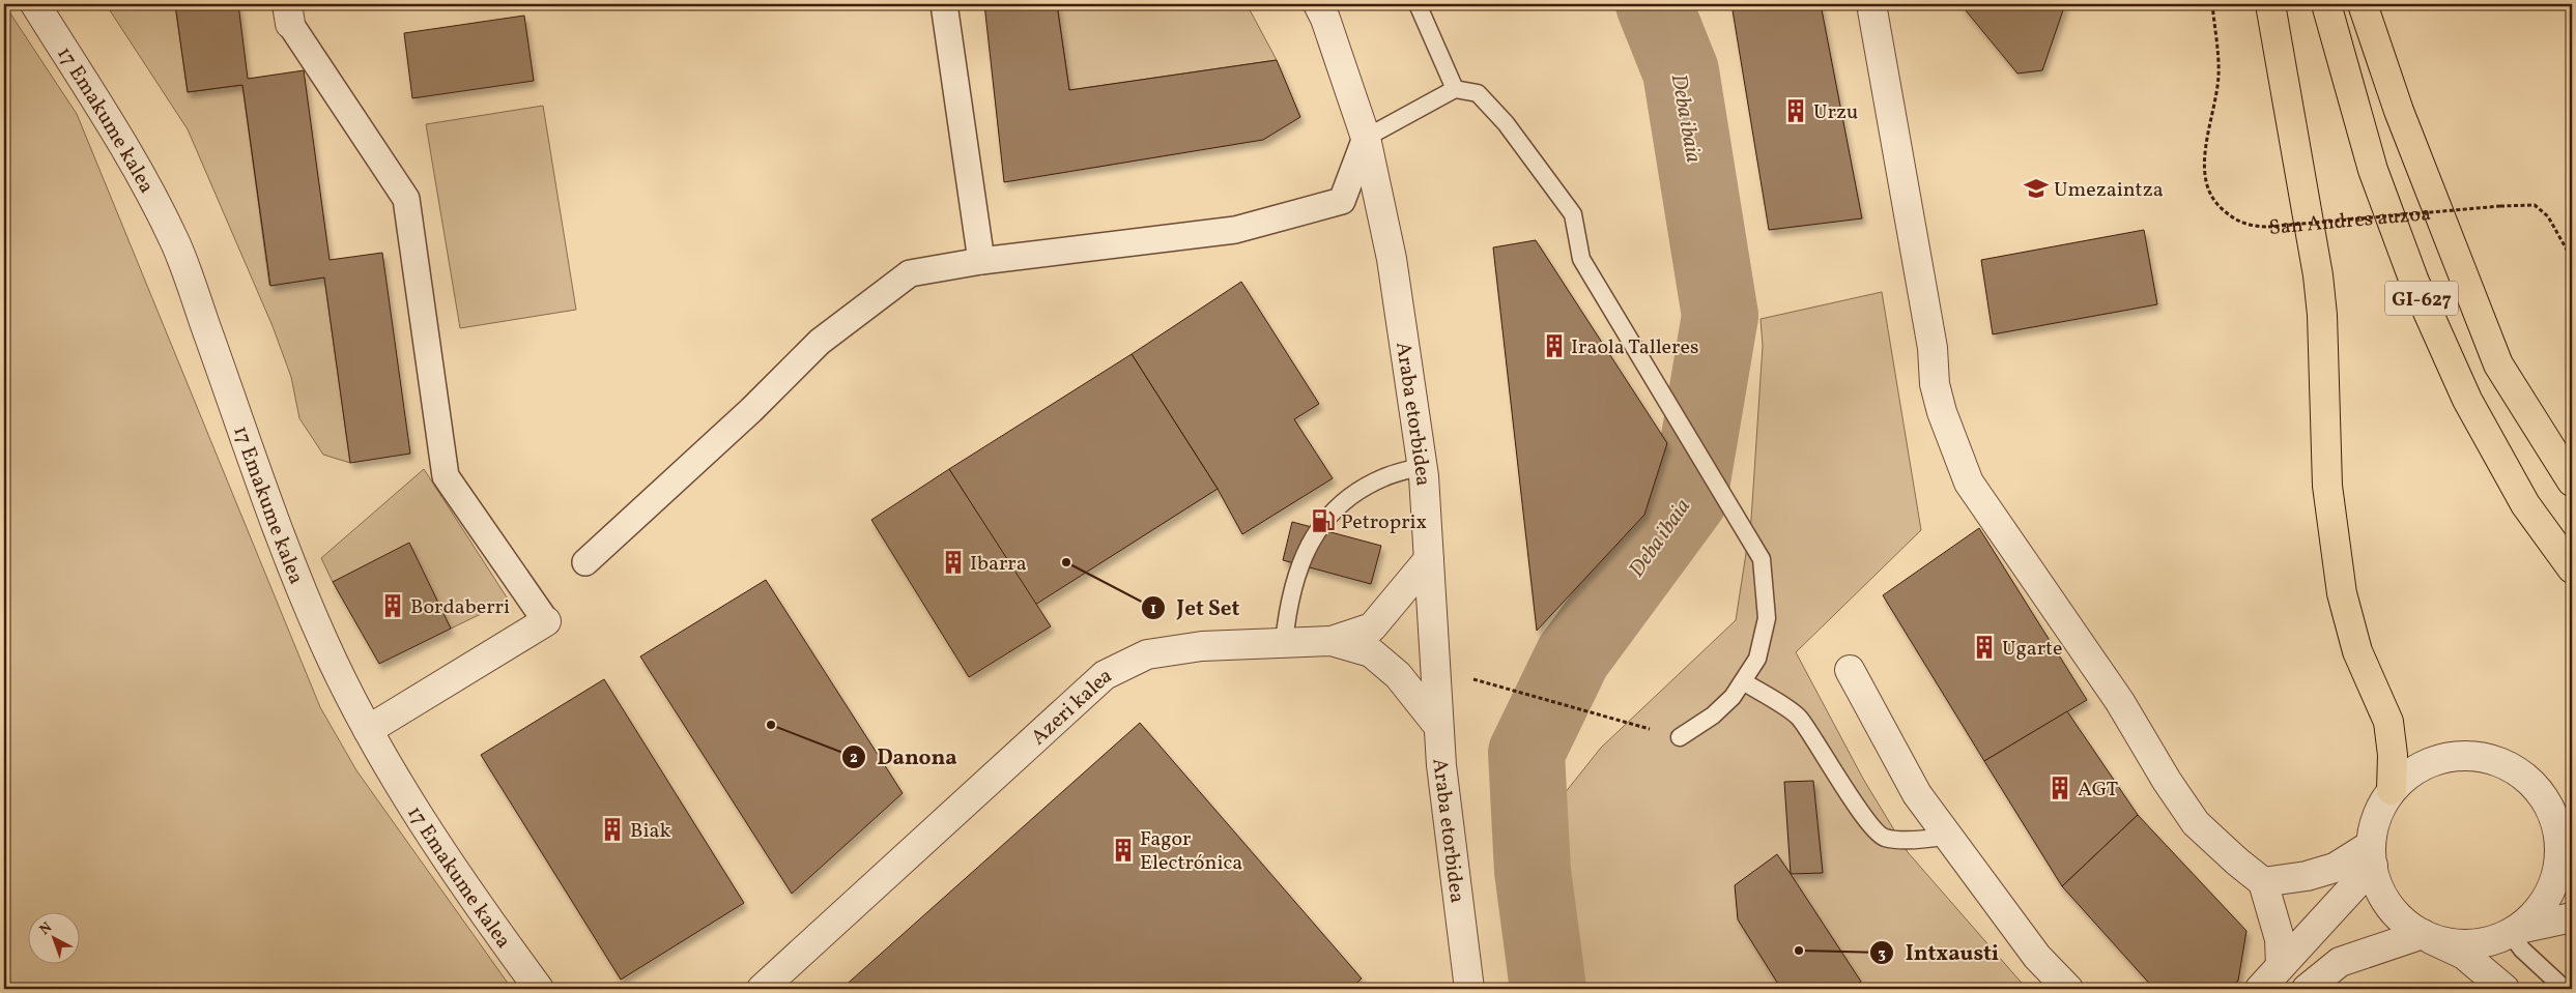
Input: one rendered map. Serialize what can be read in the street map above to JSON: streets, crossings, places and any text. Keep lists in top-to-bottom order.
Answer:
{
  "streets": {
    "main road": ["GI-627"],
    "street": ["17 Emakume kalea", "Araba etorbidea", "Azeri kalea"],
    "path": ["San Andres auzoa"]
  },
  "crossings": [
    ["Araba etorbidea", "Azeri kalea"]
  ],
  "water": ["Deba ibaia"],
  "places": {
    "building": [
      "Urzu",
      "Iraola Talleres",
      "Ibarra",
      "Bordaberri",
      "Ugarte",
      "AGT",
      "Biak",
      "Fagor Electrónica"
    ],
    "school or university": ["Umezaintza"],
    "fuel station": ["Petroprix"],
    "other": ["Jet Set", "Danona", "Intxausti"]
  },
  "north": "top left"
}
